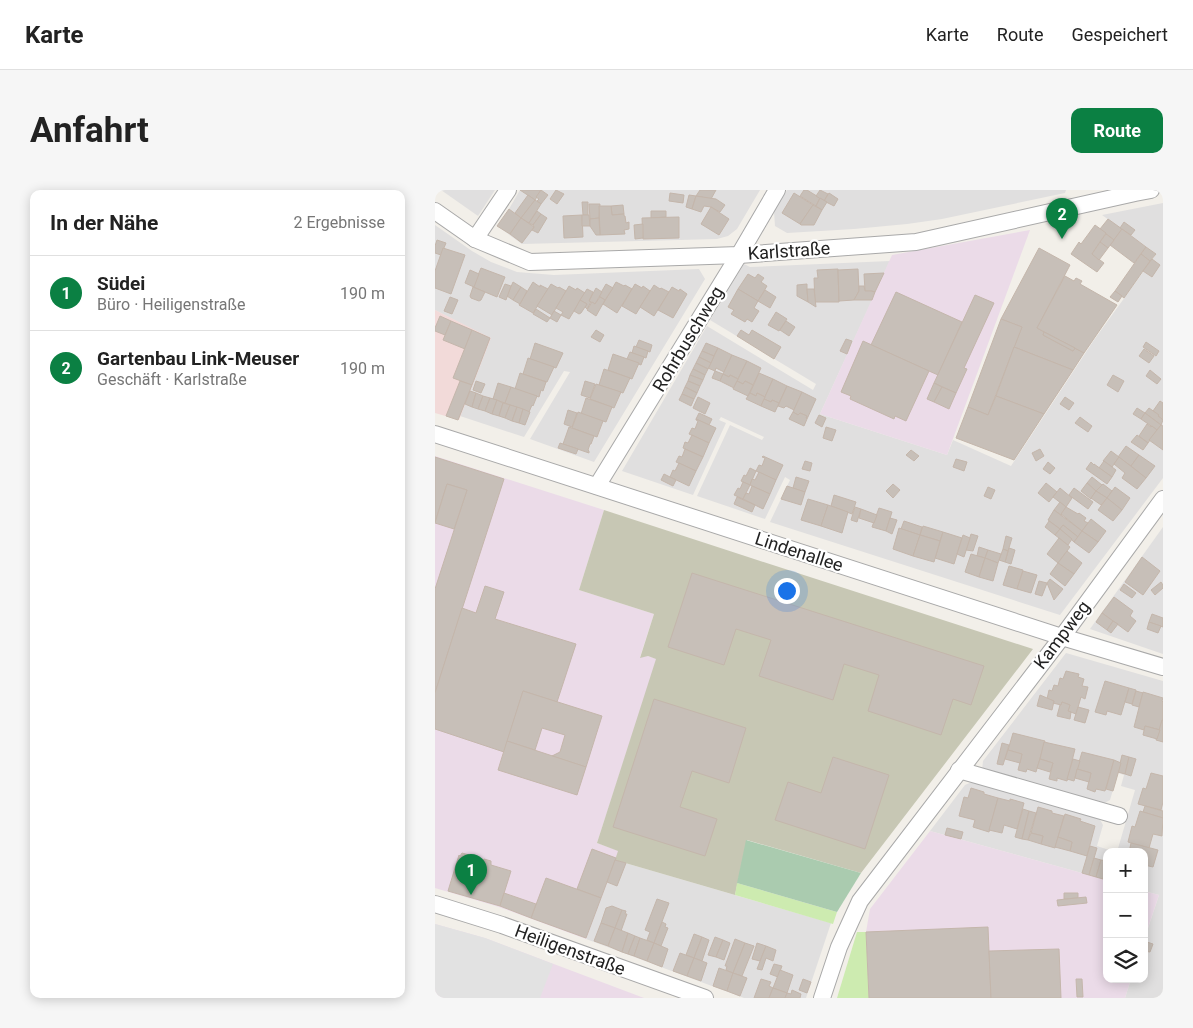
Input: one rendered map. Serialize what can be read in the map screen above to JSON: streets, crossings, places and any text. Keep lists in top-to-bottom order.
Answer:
{
  "streets": {
    "street": [
      "Karlstraße",
      "Rohrbuschweg",
      "Lindenallee",
      "Kampweg",
      "Heiligenstraße"
    ]
  },
  "crossings": [
    ["Karlstraße", "Rohrbuschweg"],
    ["Rohrbuschweg", "Lindenallee"],
    ["Lindenallee", "Kampweg"]
  ],
  "page": {
    "header": "Karte",
    "nav": ["Karte", "Route", "Gespeichert"],
    "buttons": "Route",
    "title": "Anfahrt",
    "heading": ["In der Nähe", "2 Ergebnisse"],
    "pins": ["2", "1"],
    "list": [
      {
        "mark": "1",
        "name": "Südei",
        "note": "Büro · Heiligenstraße",
        "value": "190 m"
      },
      {
        "mark": "2",
        "name": "Gartenbau Link-Meuser",
        "note": "Geschäft · Karlstraße",
        "value": "190 m"
      }
    ],
    "map_buttons": ["+", "−"]
  }
}
